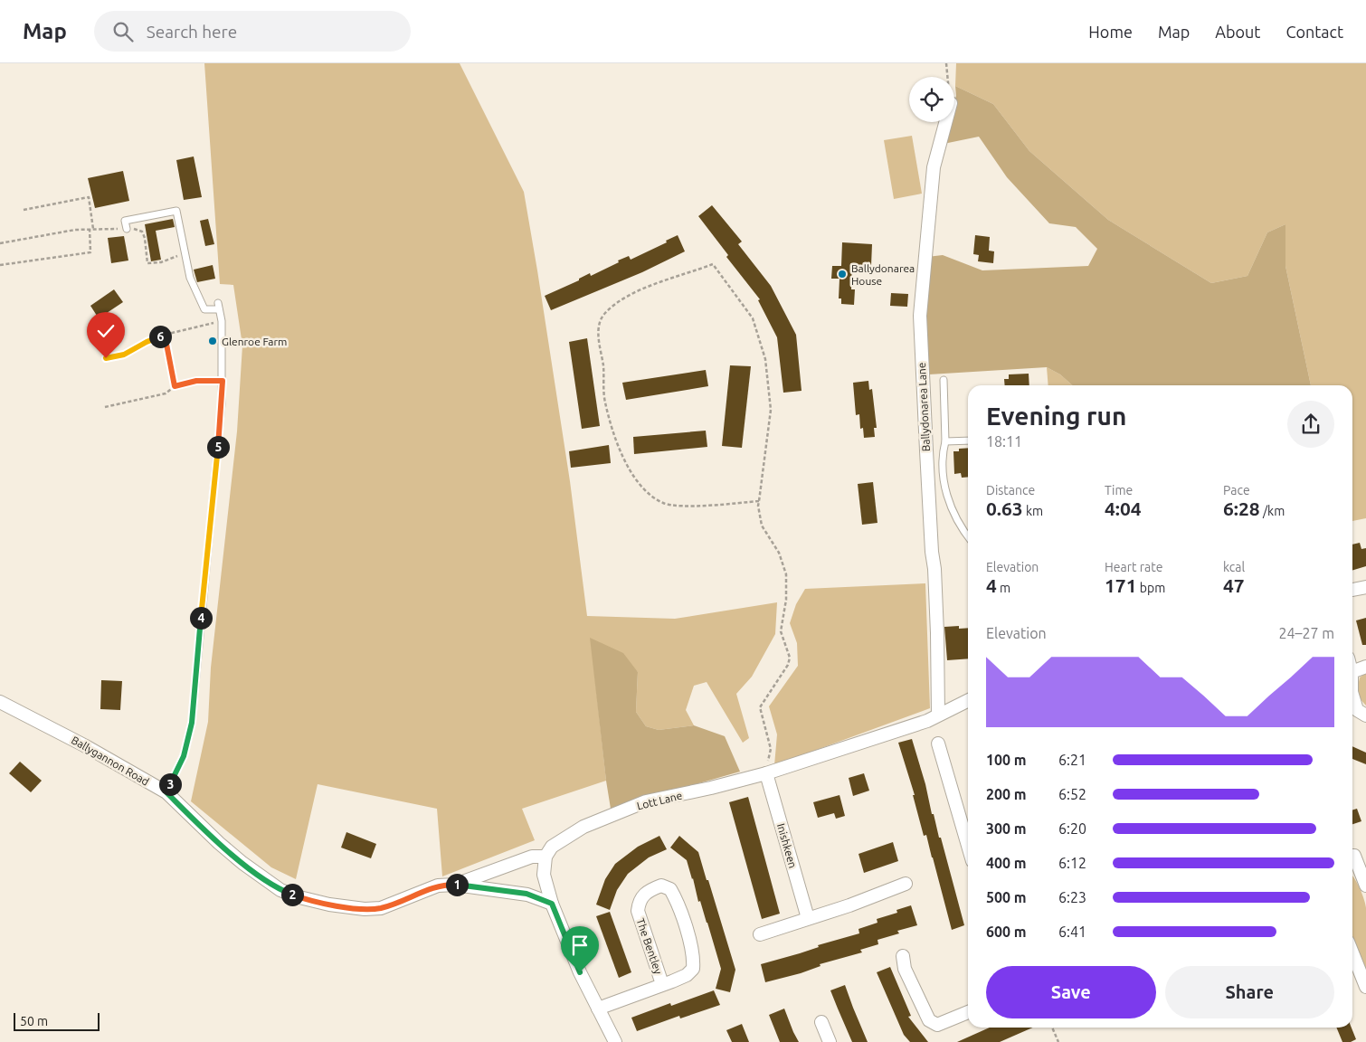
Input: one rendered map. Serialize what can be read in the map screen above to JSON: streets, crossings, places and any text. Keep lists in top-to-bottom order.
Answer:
{
  "streets": {
    "street": [
      "Ballydonarea Lane",
      "Ballygannon Road",
      "Lott Lane",
      "Inishkeen",
      "The Bentley"
    ]
  },
  "crossings": [
    ["Ballydonarea Lane", "Lott Lane"],
    ["Ballygannon Road", "Lott Lane"],
    ["Lott Lane", "Inishkeen"]
  ],
  "places": ["Ballydonarea House", "Glenroe Farm"],
  "scale_bar": "50 m",
  "page": {
    "header": "Map",
    "search": "Search here",
    "nav": [
      "Home",
      "Map",
      "About",
      "Contact"
    ],
    "pins": [
      "6",
      "5",
      "4",
      "3",
      "1",
      "2"
    ],
    "heading": ["Evening run", "18:11"],
    "stats": [
      ["Distance", "0.63 km"],
      ["Time", "4:04"],
      ["Pace", "6:28 /km"],
      ["Elevation", "4 m"],
      ["Heart rate", "171 bpm"],
      ["kcal", "47"]
    ],
    "chart": ["Elevation", "24–27 m"],
    "list": [
      {
        "name": "100 m",
        "note": "6:21"
      },
      {
        "name": "200 m",
        "note": "6:52"
      },
      {
        "name": "300 m",
        "note": "6:20"
      },
      {
        "name": "400 m",
        "note": "6:12"
      },
      {
        "name": "500 m",
        "note": "6:23"
      },
      {
        "name": "600 m",
        "note": "6:41"
      }
    ],
    "buttons": ["Save", "Share"],
    "scale": "50 m"
  }
}
